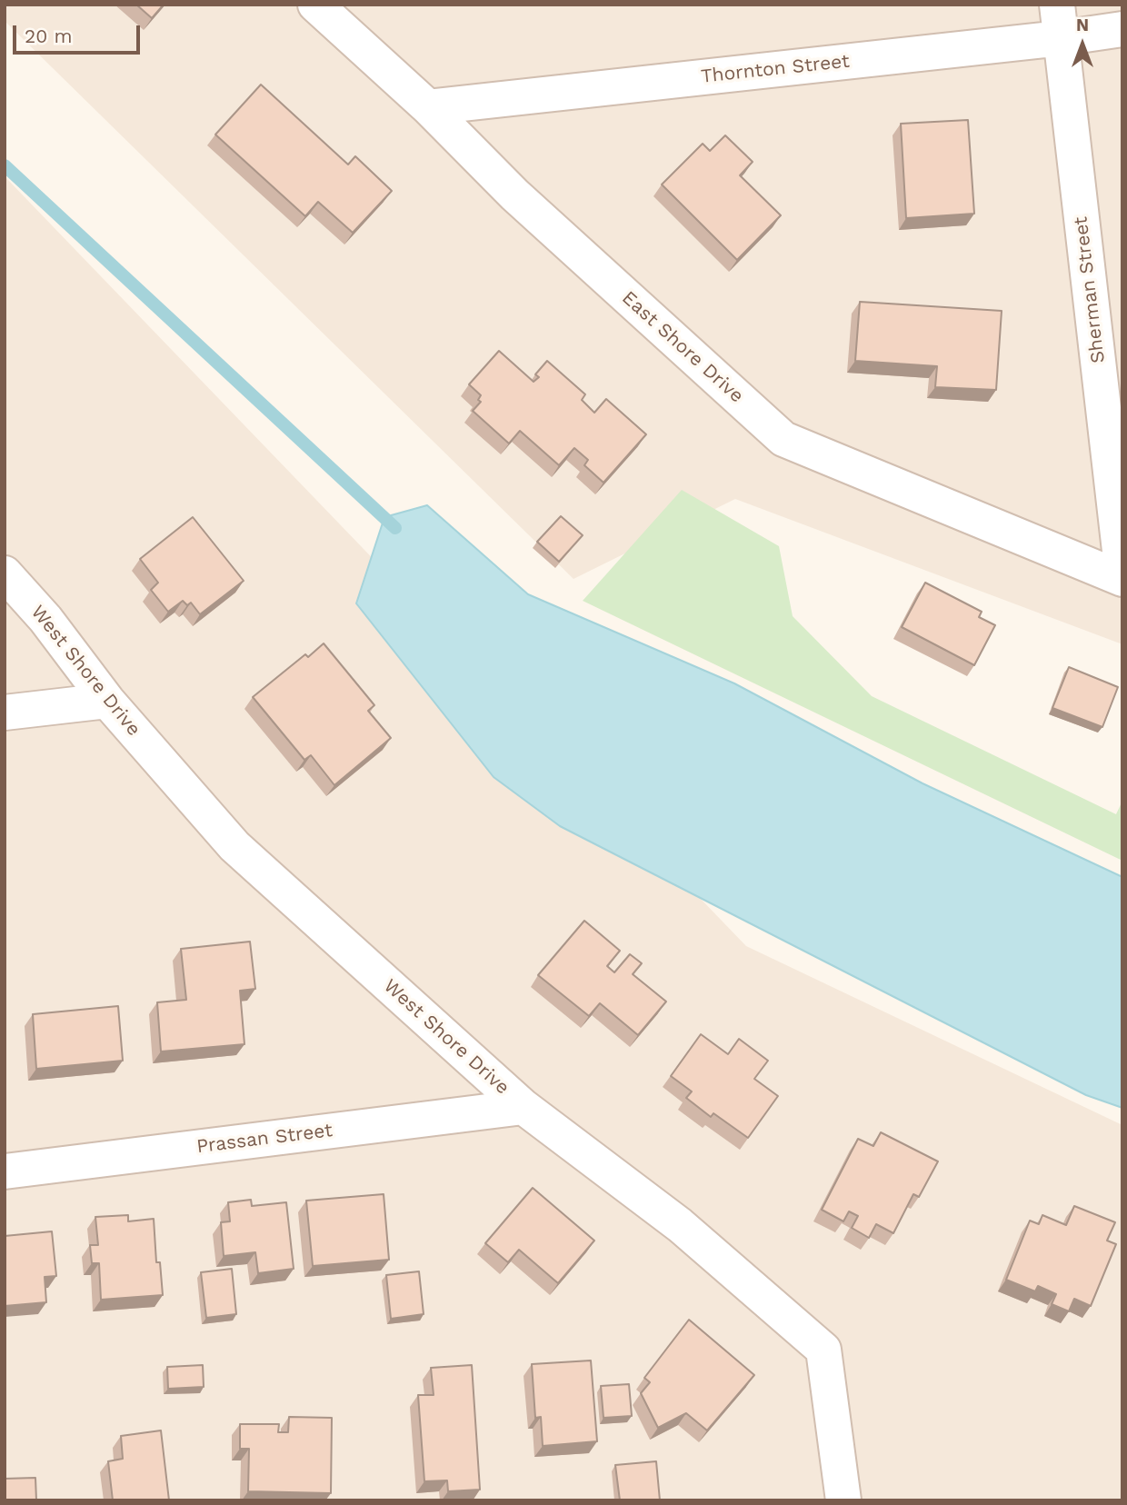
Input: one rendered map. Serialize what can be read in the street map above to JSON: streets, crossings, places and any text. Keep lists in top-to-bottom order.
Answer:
{
  "streets": {
    "street": [
      "Thornton Street",
      "Sherman Street",
      "East Shore Drive",
      "West Shore Drive",
      "Prassan Street"
    ]
  },
  "crossings": [
    ["Thornton Street", "Sherman Street"],
    ["Thornton Street", "East Shore Drive"],
    ["Sherman Street", "East Shore Drive"],
    ["West Shore Drive", "Prassan Street"]
  ],
  "scale_bar": "20 m",
  "north": "top"
}
